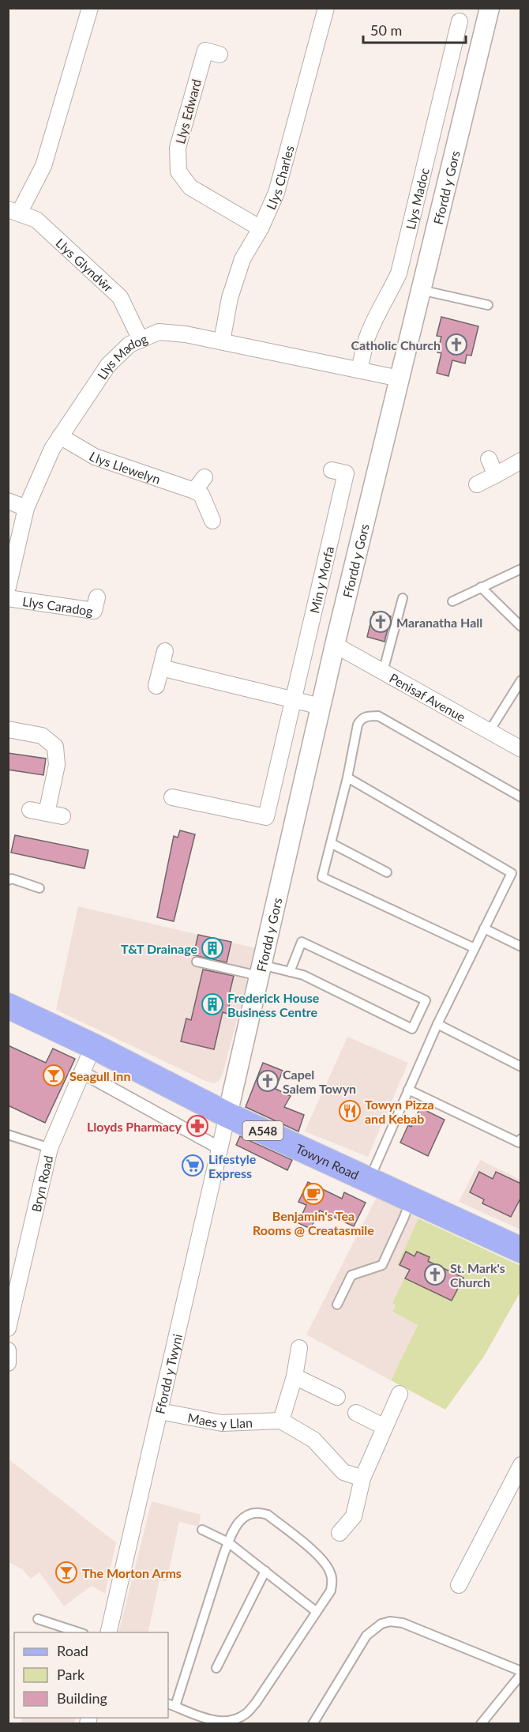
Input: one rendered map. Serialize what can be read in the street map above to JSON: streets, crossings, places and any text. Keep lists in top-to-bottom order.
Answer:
{
  "streets": {
    "main road": ["A548", "Towyn Road"],
    "street": [
      "Llys Edward",
      "Llys Charles",
      "Ffordd y Gors",
      "Llys Madoc",
      "Llys Glyndŵr",
      "Llys Madog",
      "Llys Llewelyn",
      "Min y Morfa",
      "Llys Caradog",
      "Penisaf Avenue",
      "Bryn Road",
      "Ffordd y Twyni",
      "Maes y Llan"
    ]
  },
  "crossings": [
    ["Llys Edward", "Llys Charles"],
    ["Llys Charles", "Llys Madog"],
    ["Ffordd y Gors", "Llys Madog"],
    ["Ffordd y Gors", "Penisaf Avenue"],
    ["Ffordd y Gors", "Towyn Road"],
    ["Ffordd y Gors", "Ffordd y Twyni"],
    ["Llys Madoc", "Llys Madog"],
    ["Llys Glyndŵr", "Llys Madog"],
    ["Llys Madog", "Llys Llewelyn"],
    ["Towyn Road", "Bryn Road"],
    ["Towyn Road", "Ffordd y Twyni"],
    ["Ffordd y Twyni", "Maes y Llan"]
  ],
  "places": {
    "church": [
      "Catholic Church",
      "Maranatha Hall",
      "Capel Salem Towyn",
      "St. Mark's Church"
    ],
    "building": ["T&T Drainage", "Frederick House Business Centre"],
    "bar": ["Seagull Inn", "The Morton Arms"],
    "restaurant": ["Towyn Pizza and Kebab"],
    "pharmacy": ["Lloyds Pharmacy"],
    "supermarket": ["Lifestyle Express"],
    "cafe": ["Benjamin's Tea Rooms @ Creatasmile"]
  },
  "legend": ["Road", "Park", "Building"],
  "scale_bar": "50 m"
}
